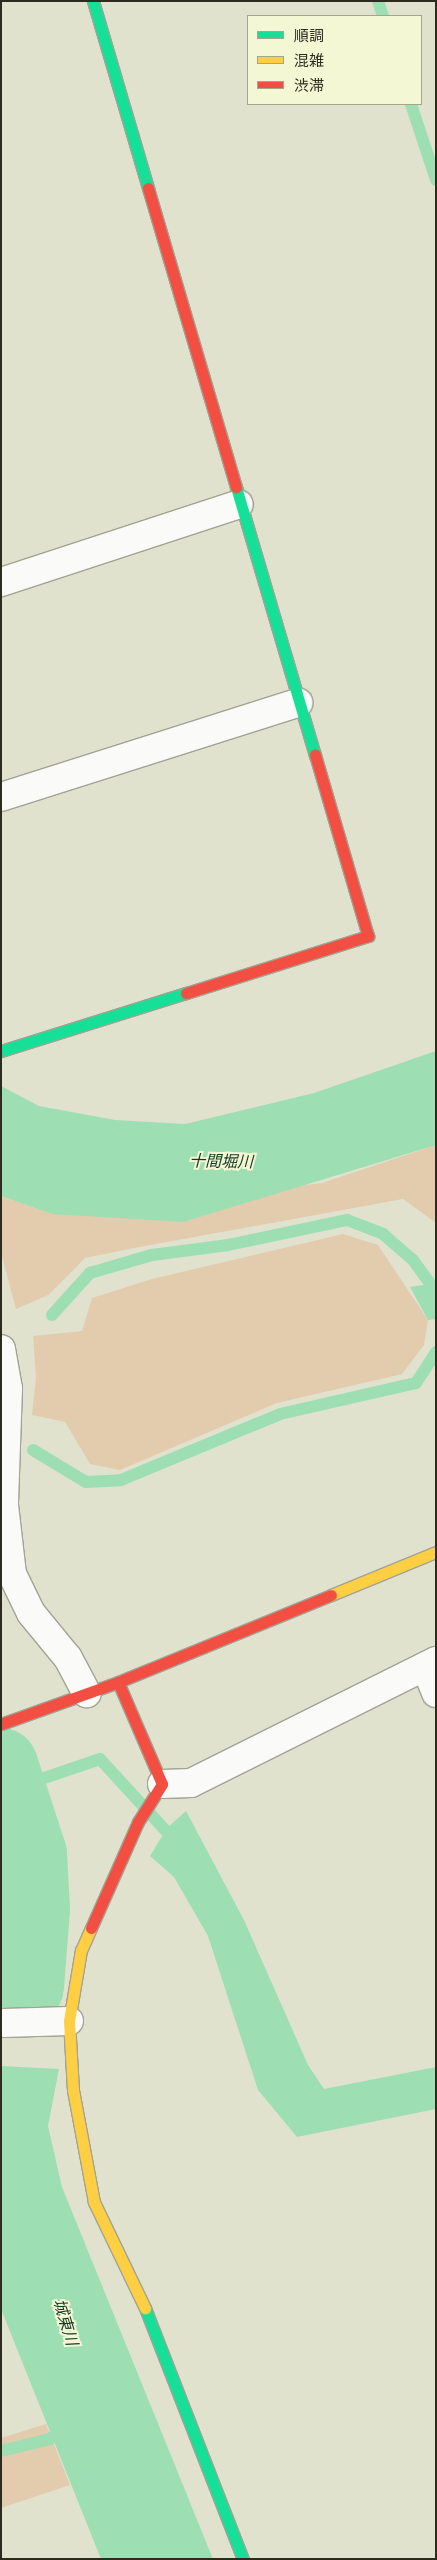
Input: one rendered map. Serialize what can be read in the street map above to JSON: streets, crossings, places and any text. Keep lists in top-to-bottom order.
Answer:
{
  "water": ["十間堀川", "城東川"],
  "legend": ["順調", "混雑", "渋滞"]
}
